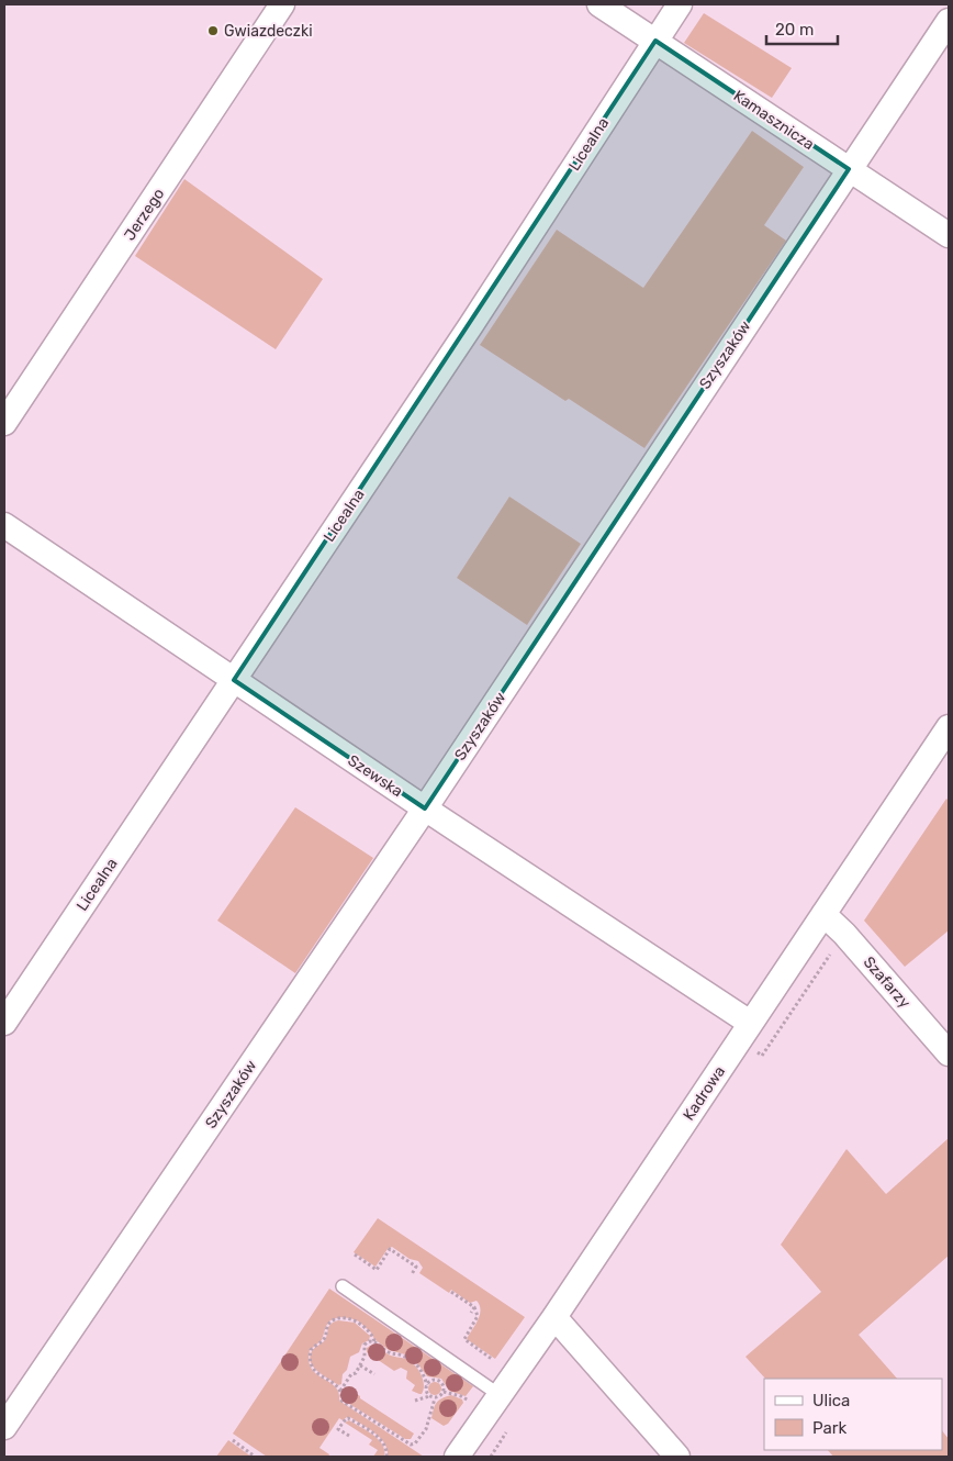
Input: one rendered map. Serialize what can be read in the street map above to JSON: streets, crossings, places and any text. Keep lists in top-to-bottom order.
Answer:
{
  "streets": {
    "street": [
      "Kamasznicza",
      "Licealna",
      "Jerzego",
      "Szyszaków",
      "Szewska",
      "Szafarzy",
      "Kadrowa"
    ]
  },
  "crossings": [
    ["Kamasznicza", "Licealna"],
    ["Kamasznicza", "Szyszaków"],
    ["Licealna", "Szewska"],
    ["Szyszaków", "Szewska"],
    ["Szewska", "Kadrowa"],
    ["Szafarzy", "Kadrowa"]
  ],
  "places": ["Gwiazdeczki"],
  "legend": ["Ulica", "Park"],
  "scale_bar": "20 m"
}
